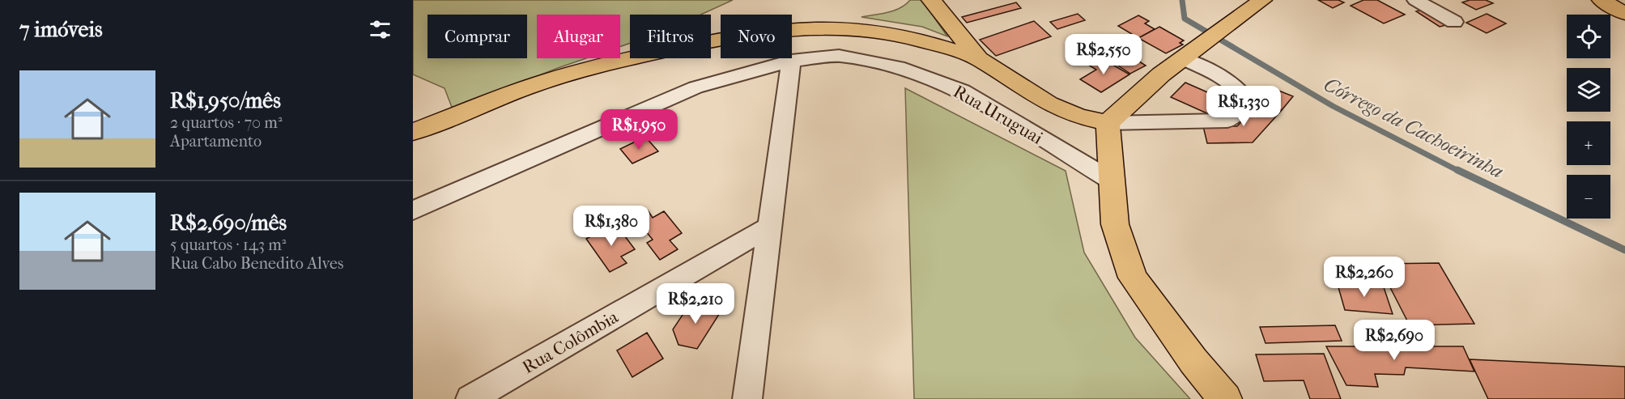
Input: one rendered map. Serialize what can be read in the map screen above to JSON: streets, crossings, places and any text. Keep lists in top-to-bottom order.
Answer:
{
  "streets": {
    "street": ["Rua Uruguai", "Rua Colômbia"]
  },
  "water": ["Córrego da Cachoeirinha"],
  "page": {
    "heading": "7 imóveis",
    "map_buttons": ["+", "−"],
    "chip": [
      "Comprar",
      "Alugar",
      "Filtros",
      "Novo"
    ],
    "price": [
      "R$2,550",
      "R$1,330",
      "R$1,950",
      "R$1,380",
      "R$2,260",
      "R$2,210",
      "R$2,690"
    ],
    "list": [
      {
        "name": "R$1,950/mês",
        "note": "2 quartos · 70 m² · Apartamento"
      },
      {
        "name": "R$2,690/mês",
        "note": "5 quartos · 143 m² · Rua Cabo Benedito Alves"
      }
    ]
  }
}
